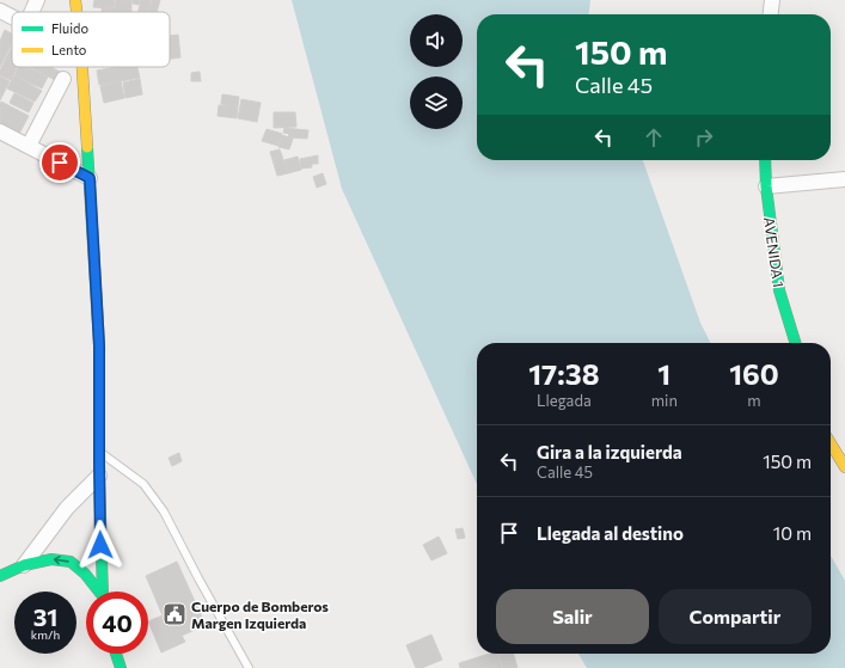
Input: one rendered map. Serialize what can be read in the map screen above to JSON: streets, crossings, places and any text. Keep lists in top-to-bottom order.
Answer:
{
  "streets": {
    "street": ["AVENIDA 1"]
  },
  "places": {
    "public building": ["Cuerpo de Bomberos Margen Izquierda"]
  },
  "legend": ["Fluido", "Lento"],
  "page": {
    "turn": ["150 m", "Calle 45"],
    "eta": [
      "17:38",
      "Llegada",
      "1",
      "min",
      "160",
      "m"
    ],
    "list": [
      {
        "name": "Gira a la izquierda",
        "note": "Calle 45",
        "value": "150 m"
      },
      {
        "name": "Llegada al destino",
        "value": "10 m"
      }
    ],
    "buttons": ["Salir", "Compartir"],
    "speed": "31 km/h",
    "limit": "40"
  }
}
